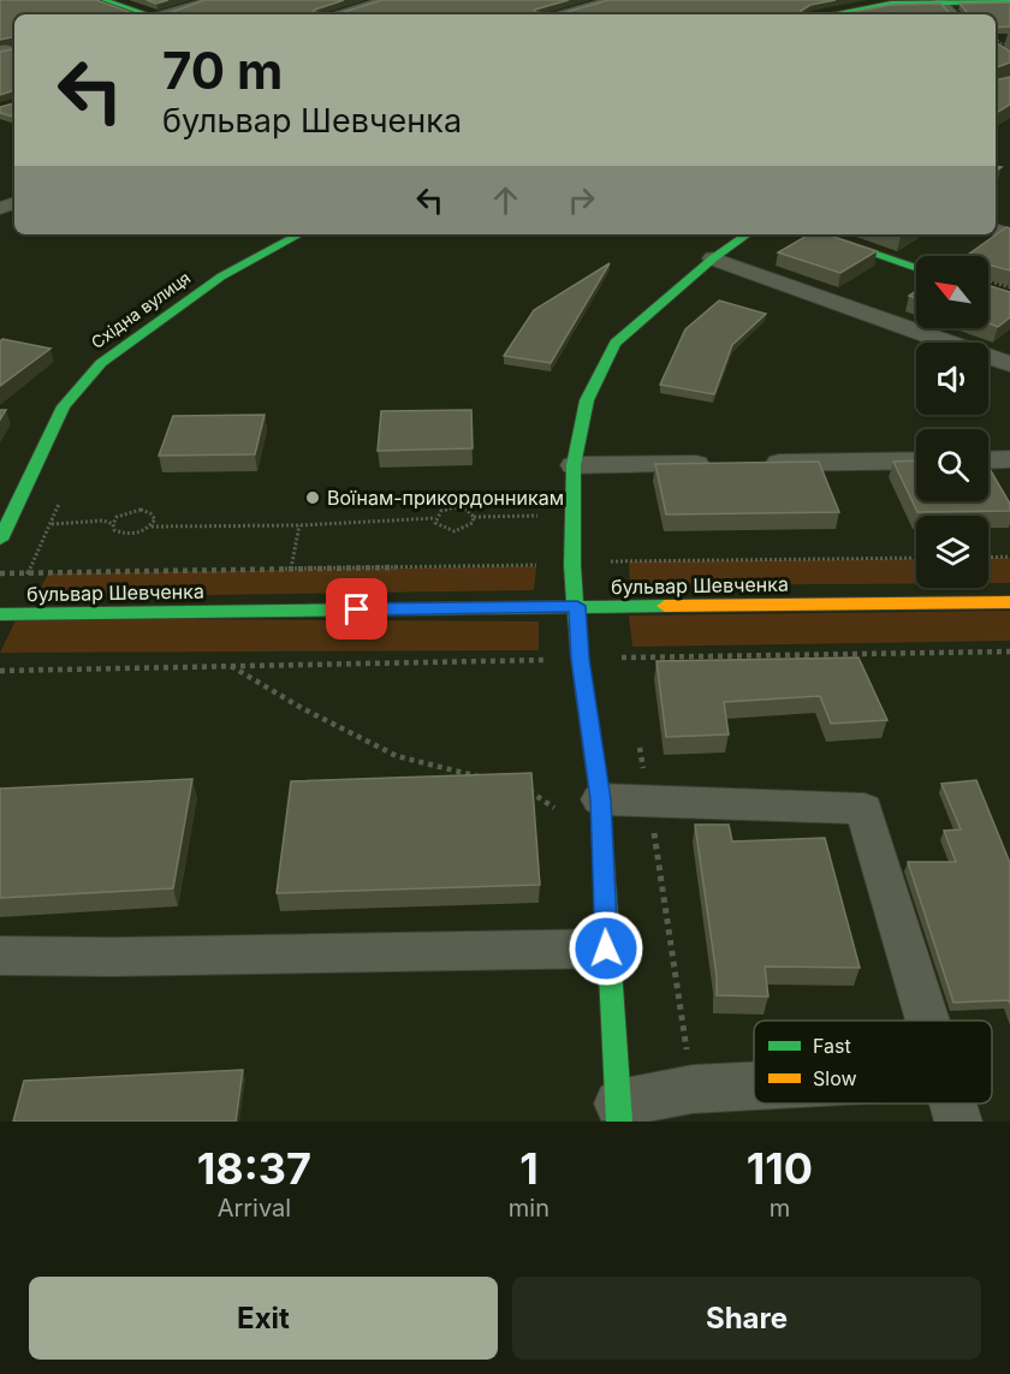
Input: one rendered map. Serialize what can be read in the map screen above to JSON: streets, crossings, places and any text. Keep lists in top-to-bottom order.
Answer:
{
  "streets": {
    "street": ["Східна вулиця", "бульвар Шевченка"]
  },
  "places": ["Воїнам-прикордонникам"],
  "legend": ["Fast", "Slow"],
  "north": "top left",
  "page": {
    "turn": ["70 m", "бульвар Шевченка"],
    "eta": [
      "18:37",
      "Arrival",
      "1",
      "min",
      "110",
      "m"
    ],
    "buttons": ["Exit", "Share"]
  }
}
